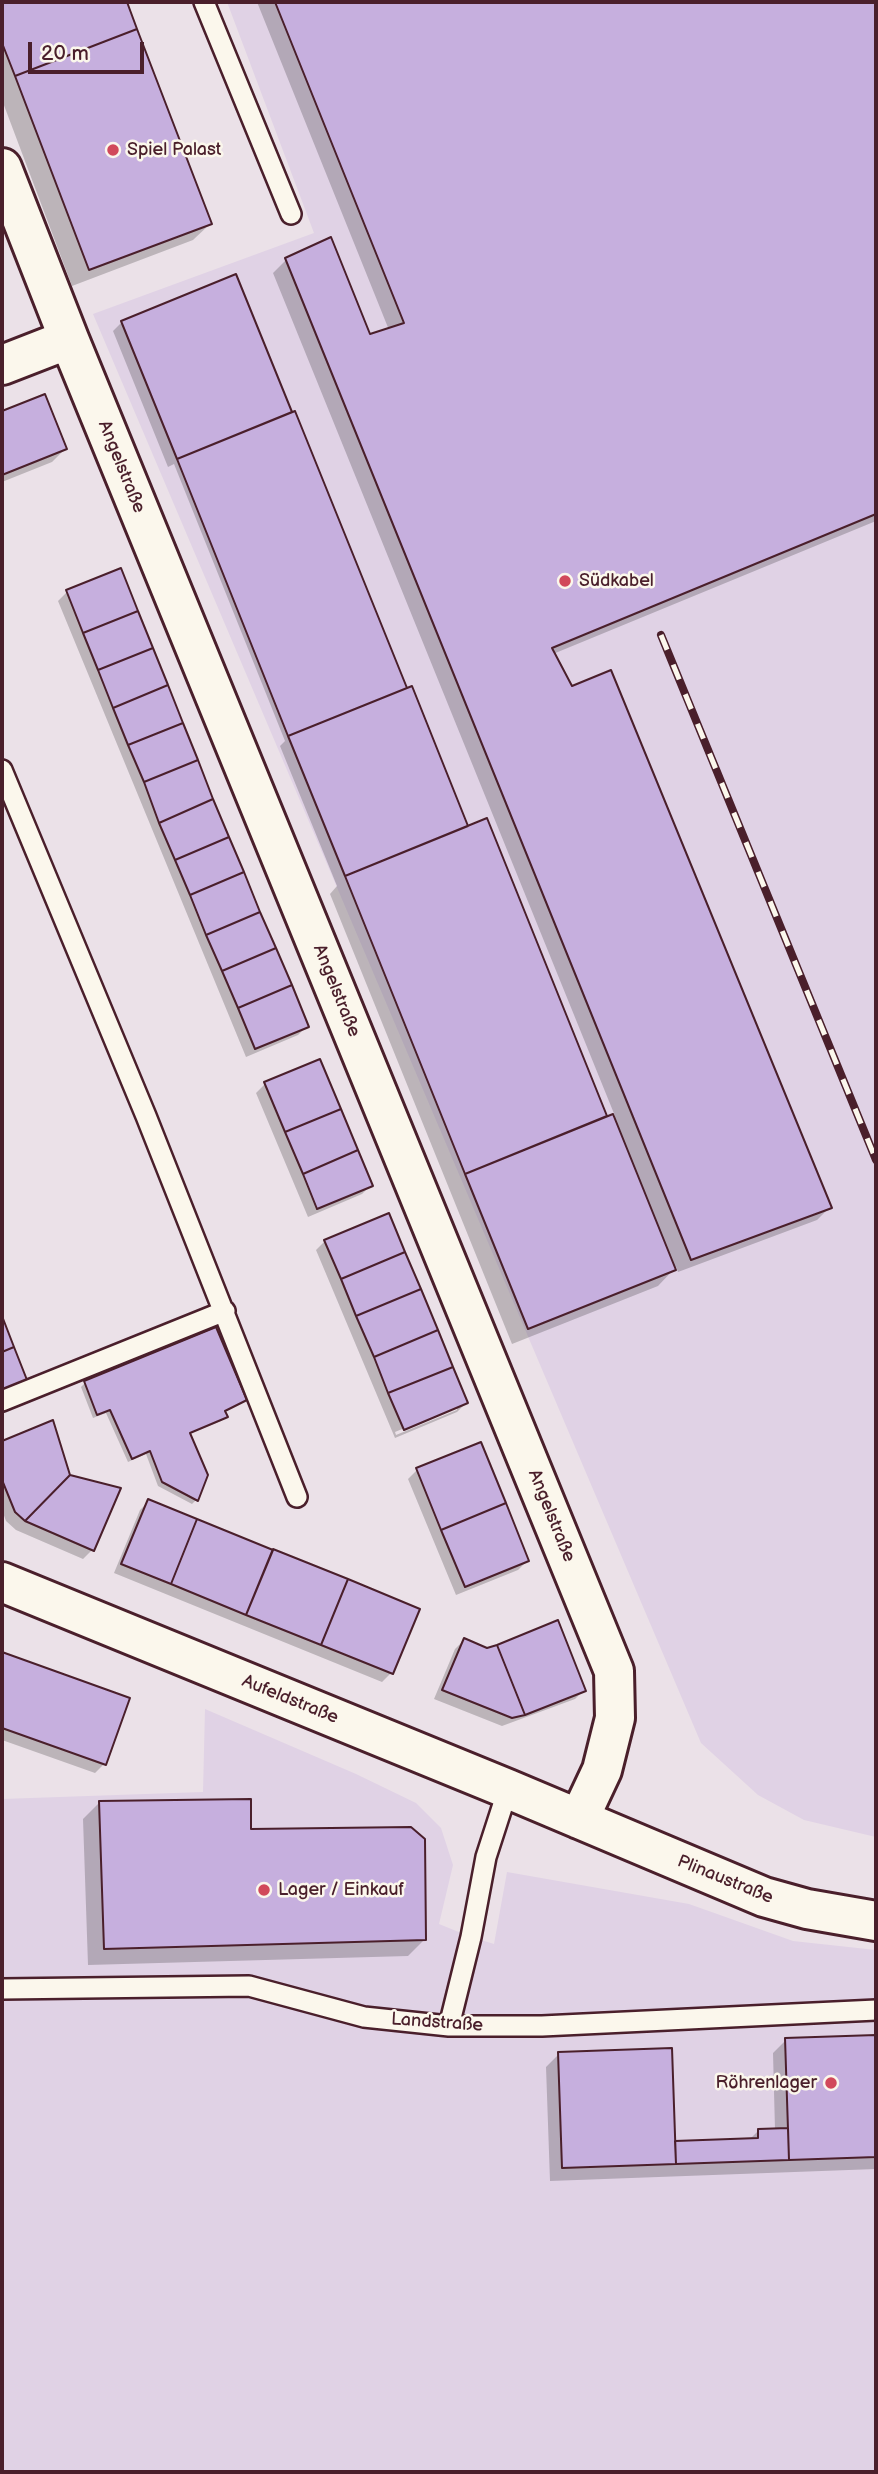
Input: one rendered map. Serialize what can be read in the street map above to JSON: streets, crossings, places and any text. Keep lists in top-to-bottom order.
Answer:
{
  "streets": {
    "street": ["Angelstraße", "Aufeldstraße", "Plinaustraße"],
    "lane": ["Landstraße"]
  },
  "crossings": [
    ["Angelstraße", "Aufeldstraße"],
    ["Angelstraße", "Plinaustraße"],
    ["Aufeldstraße", "Plinaustraße"]
  ],
  "places": [
    "Spiel Palast",
    "Südkabel",
    "Lager / Einkauf",
    "Röhrenlager"
  ],
  "scale_bar": "20 m"
}
